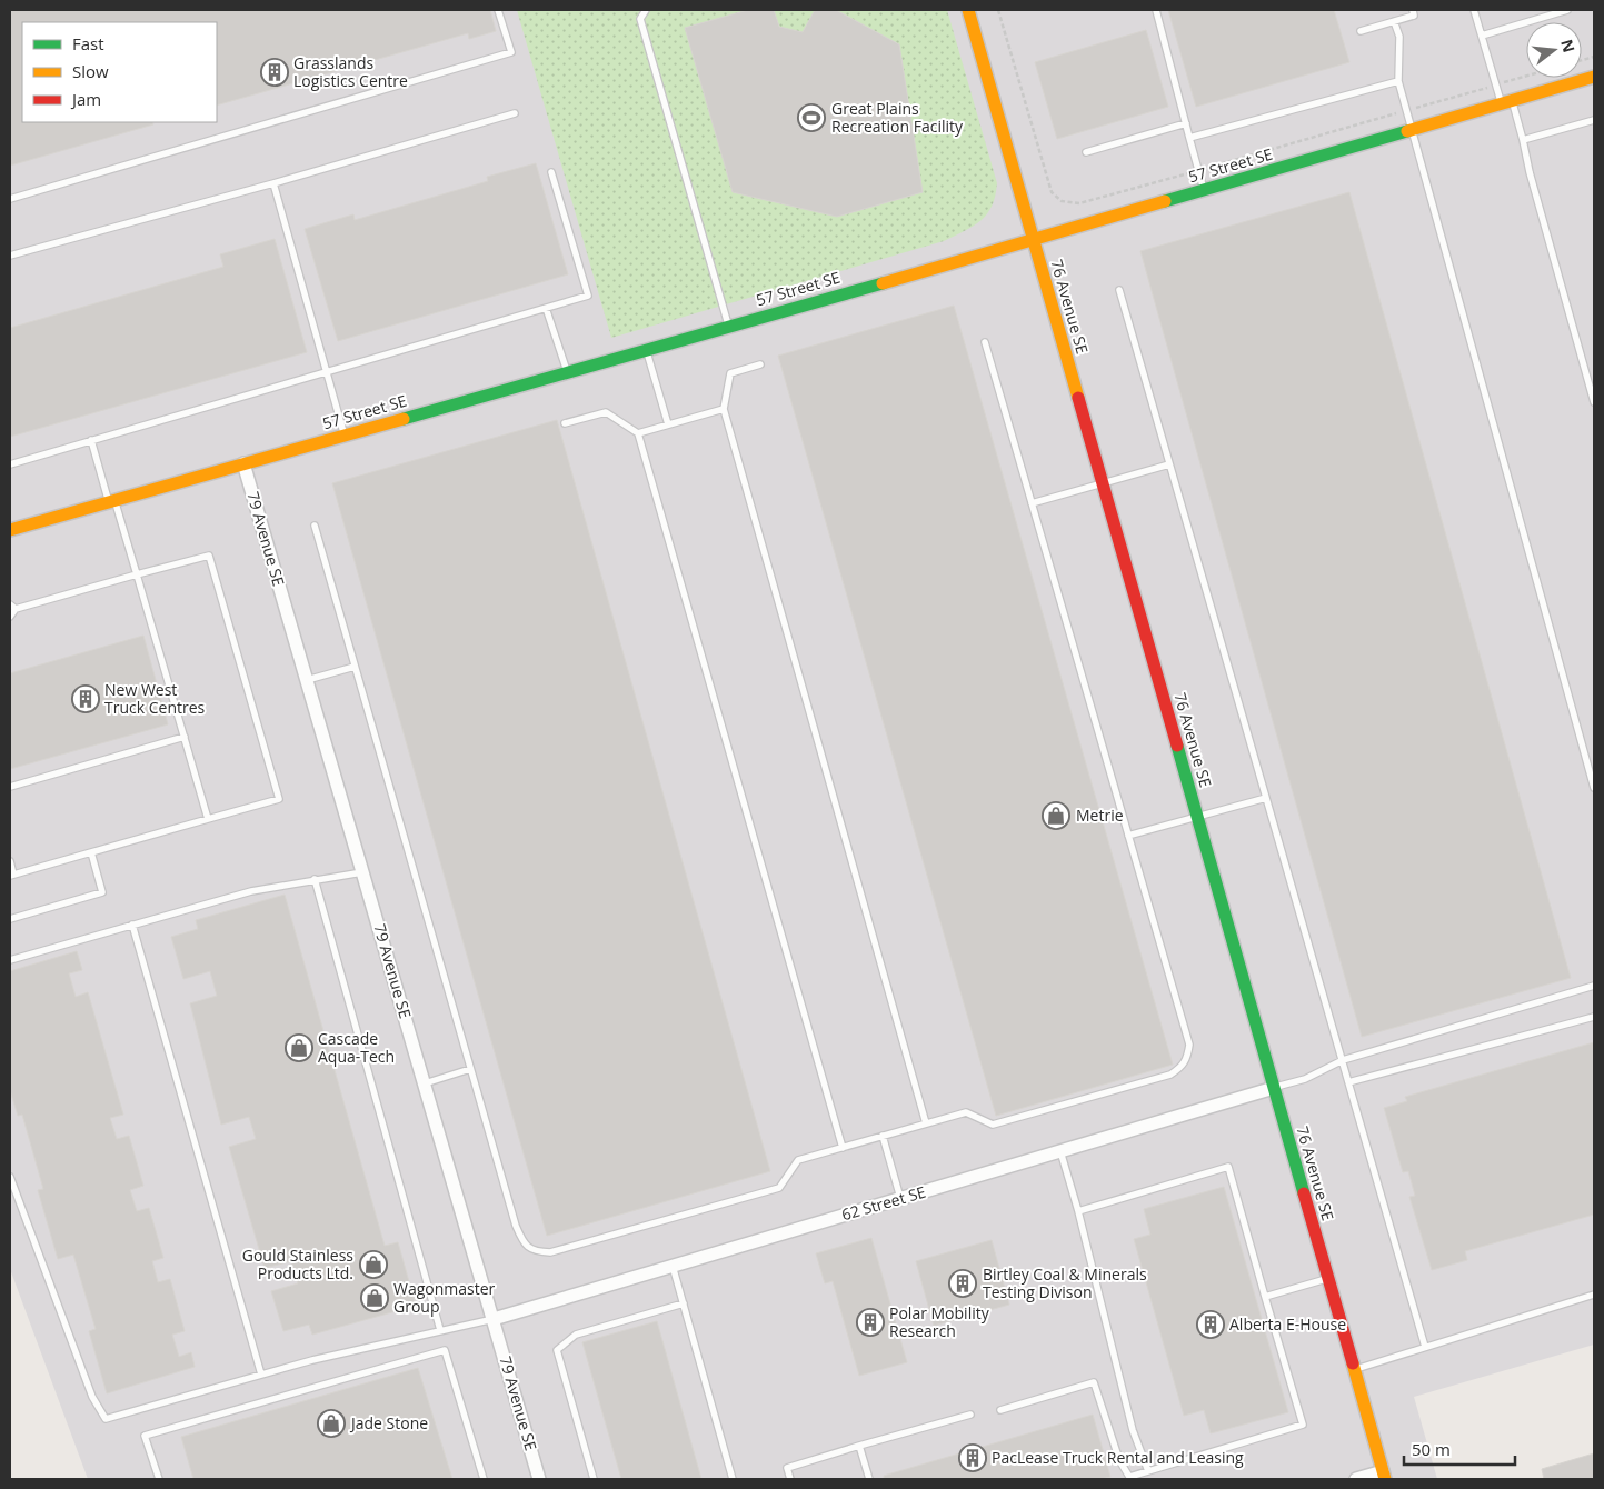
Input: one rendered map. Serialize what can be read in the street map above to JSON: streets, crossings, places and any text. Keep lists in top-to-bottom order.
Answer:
{
  "streets": {
    "street": [
      "57 Street SE",
      "76 Avenue SE",
      "79 Avenue SE",
      "62 Street SE"
    ]
  },
  "crossings": [
    ["57 Street SE", "76 Avenue SE"],
    ["57 Street SE", "79 Avenue SE"],
    ["76 Avenue SE", "62 Street SE"],
    ["79 Avenue SE", "62 Street SE"]
  ],
  "places": {
    "building": [
      "Grasslands Logistics Centre",
      "New West Truck Centres",
      "Birtley Coal & Minerals Testing Divison",
      "Polar Mobility Research",
      "Alberta E-House",
      "PacLease Truck Rental and Leasing"
    ],
    "sports": ["Great Plains Recreation Facility"],
    "shop": [
      "Metrie",
      "Cascade Aqua-Tech",
      "Gould Stainless Products Ltd.",
      "Wagonmaster Group",
      "Jade Stone"
    ]
  },
  "legend": ["Fast", "Slow", "Jam"],
  "scale_bar": "50 m",
  "north": "right"
}
